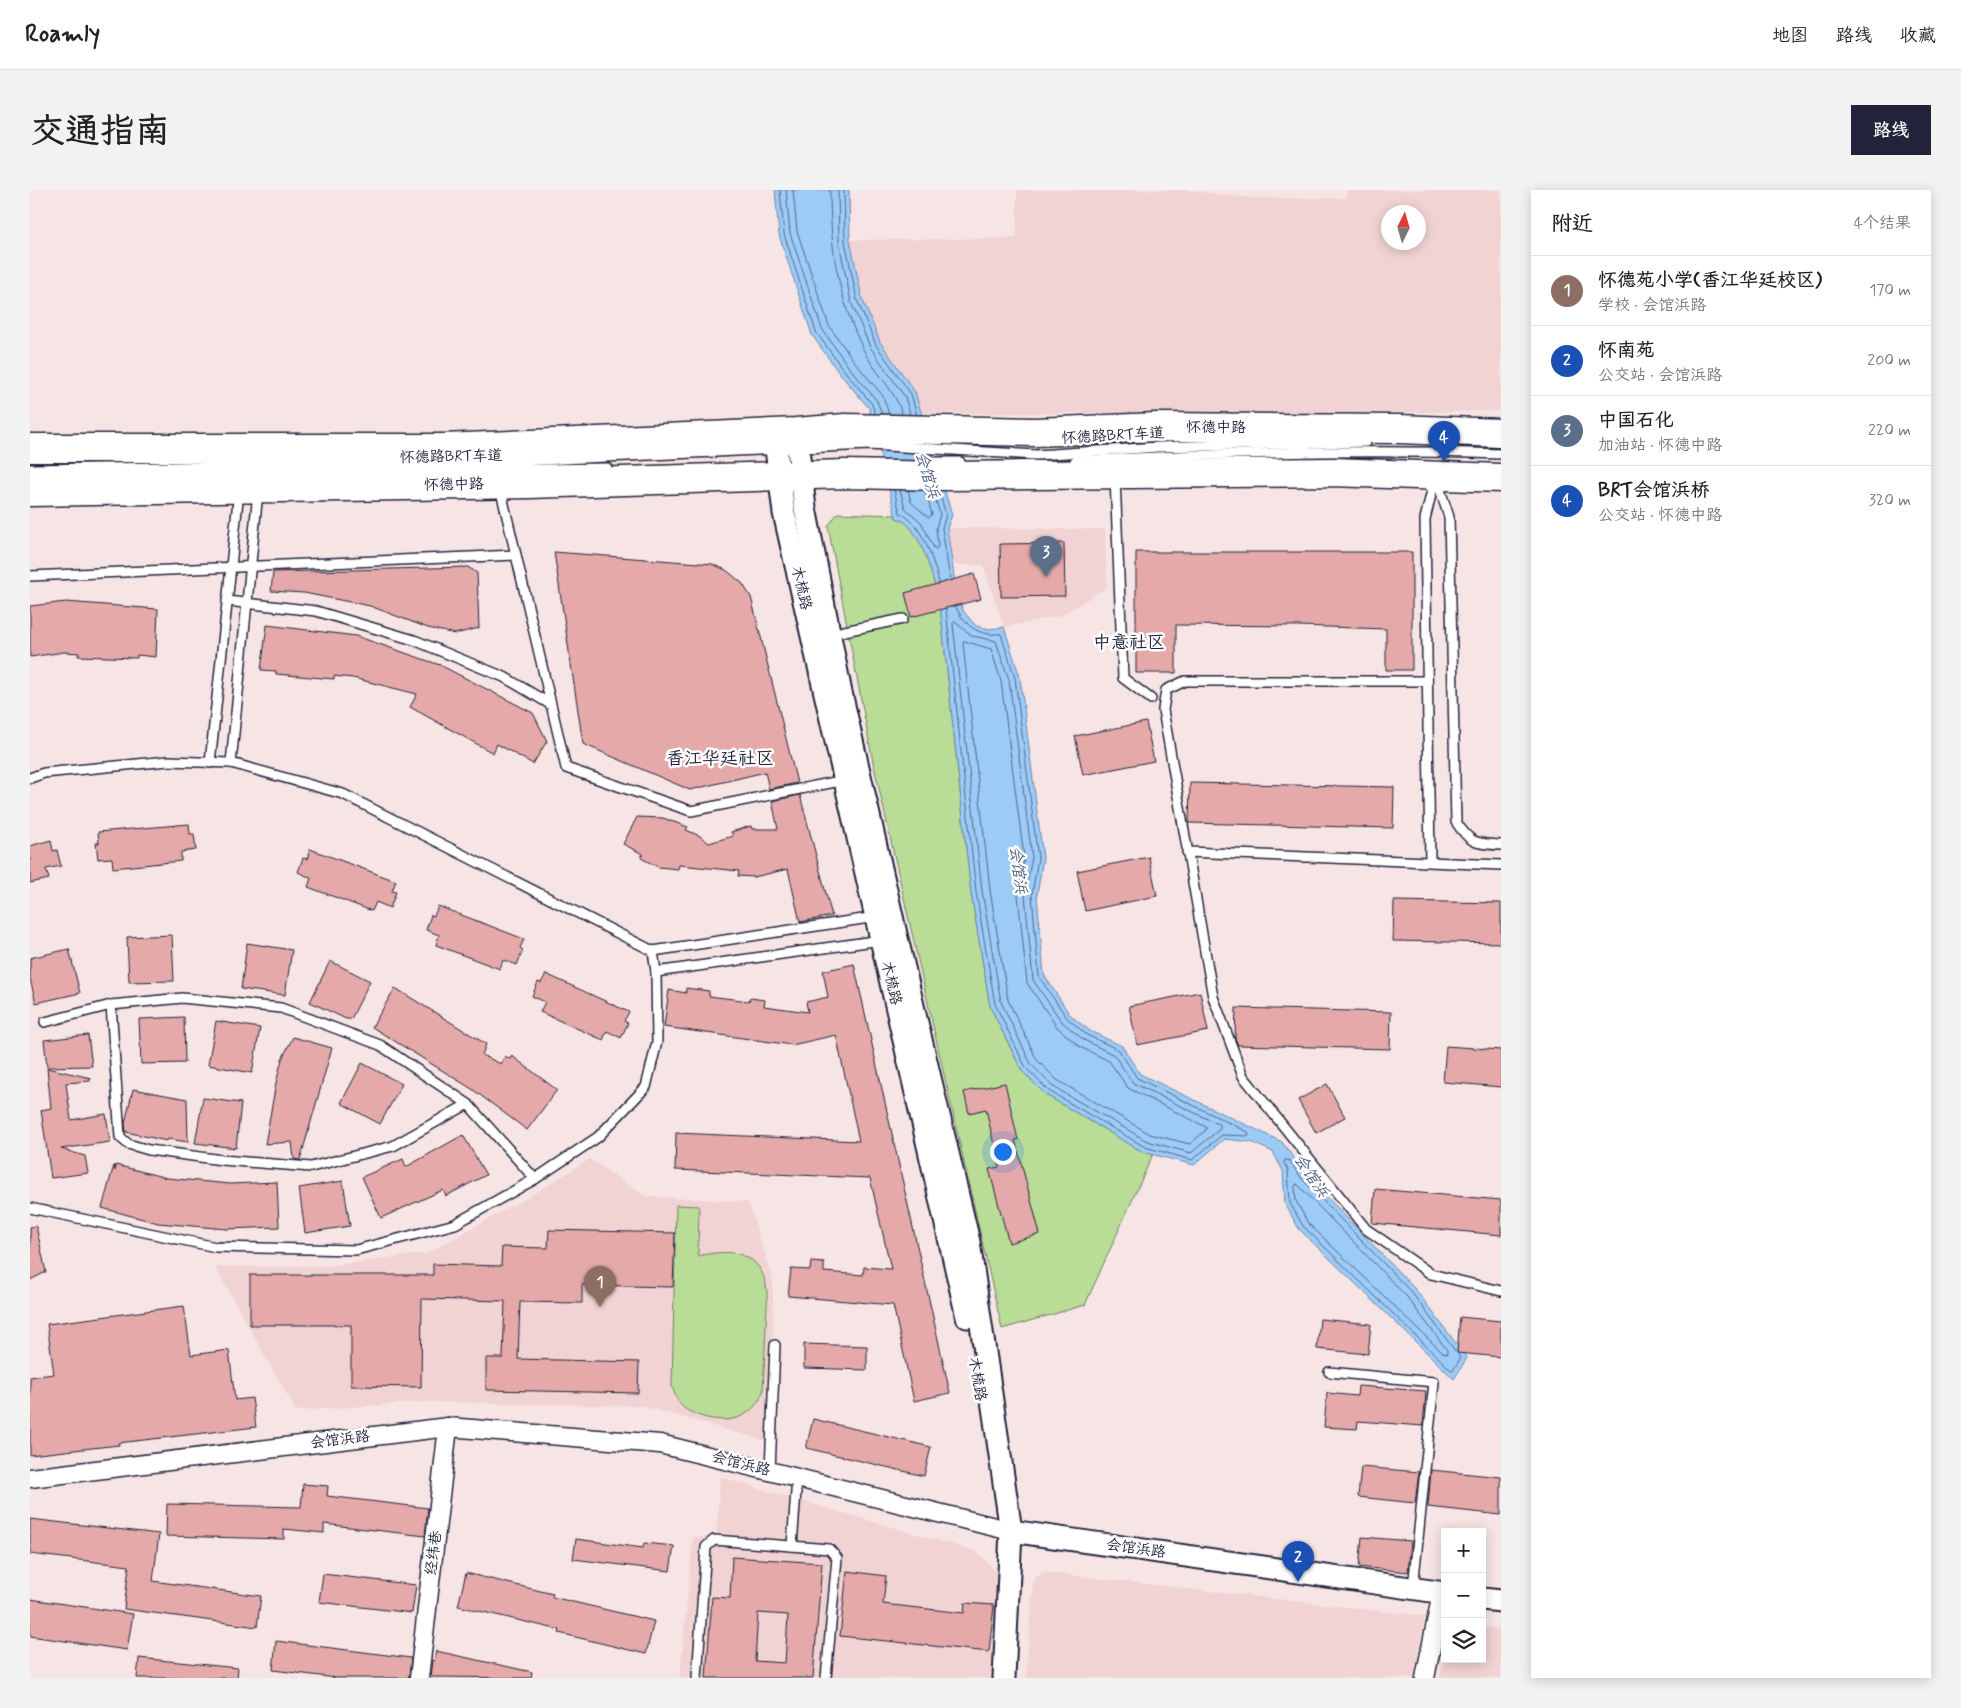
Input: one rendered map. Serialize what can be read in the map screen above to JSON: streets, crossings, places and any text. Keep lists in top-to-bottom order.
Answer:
{
  "streets": {
    "main road": ["怀德中路"],
    "street": ["木梳路", "会馆浜路", "经纬巷"],
    "lane": ["怀德路BRT车道"]
  },
  "crossings": [
    ["怀德中路", "怀德路BRT车道"],
    ["怀德中路", "木梳路"],
    ["怀德路BRT车道", "木梳路"],
    ["木梳路", "会馆浜路"],
    ["会馆浜路", "经纬巷"]
  ],
  "districts": ["中意社区", "香江华廷社区"],
  "water": ["会馆浜"],
  "north": "top",
  "page": {
    "header": "Roamly",
    "nav": ["地图", "路线", "收藏"],
    "buttons": "路线",
    "title": "交通指南",
    "heading": ["附近", "4个结果"],
    "list": [
      {
        "mark": "1",
        "name": "怀德苑小学(香江华廷校区)",
        "note": "学校 · 会馆浜路",
        "value": "170 m"
      },
      {
        "mark": "2",
        "name": "怀南苑",
        "note": "公交站 · 会馆浜路",
        "value": "200 m"
      },
      {
        "mark": "3",
        "name": "中国石化",
        "note": "加油站 · 怀德中路",
        "value": "220 m"
      },
      {
        "mark": "4",
        "name": "BRT会馆浜桥",
        "note": "公交站 · 怀德中路",
        "value": "320 m"
      }
    ],
    "pins": [
      "4",
      "3",
      "1",
      "2"
    ],
    "map_buttons": ["+", "−"]
  }
}
